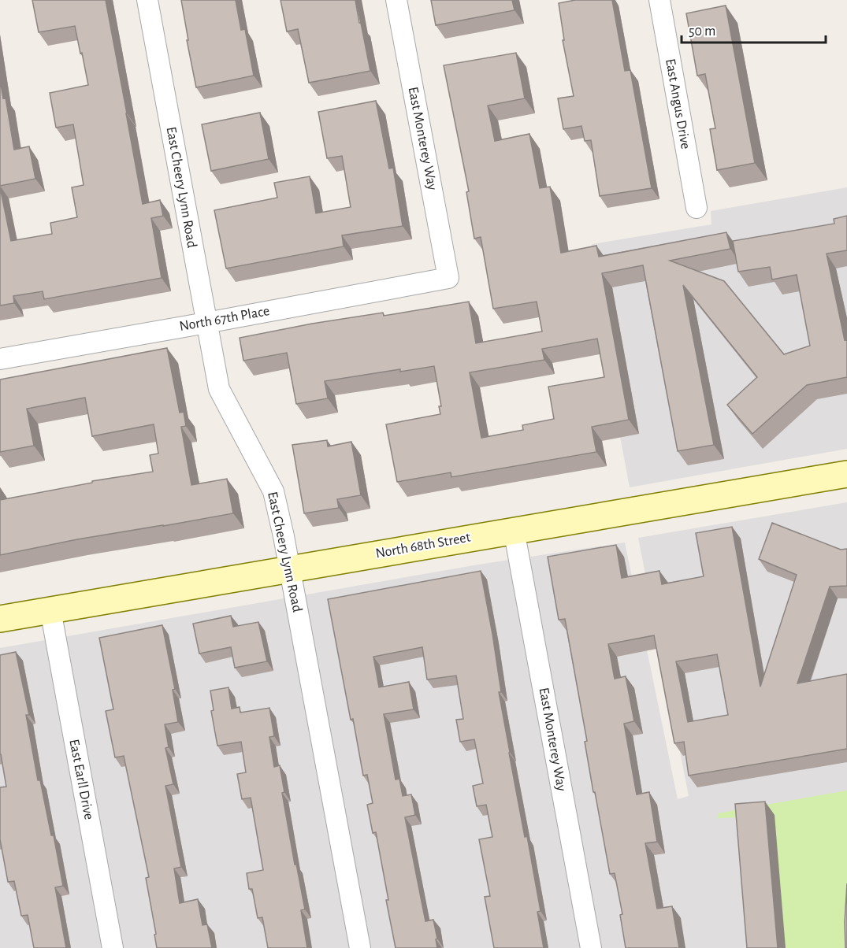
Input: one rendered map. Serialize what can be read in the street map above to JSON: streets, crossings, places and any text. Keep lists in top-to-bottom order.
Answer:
{
  "streets": {
    "main road": ["North 68th Street"],
    "street": [
      "East Angus Drive",
      "East Monterey Way",
      "East Cheery Lynn Road",
      "North 67th Place",
      "East Earll Drive"
    ]
  },
  "crossings": [
    ["East Monterey Way", "North 67th Place"],
    ["East Monterey Way", "North 68th Street"],
    ["East Cheery Lynn Road", "North 67th Place"],
    ["East Cheery Lynn Road", "North 68th Street"],
    ["North 68th Street", "East Earll Drive"]
  ],
  "scale_bar": "50 m"
}
